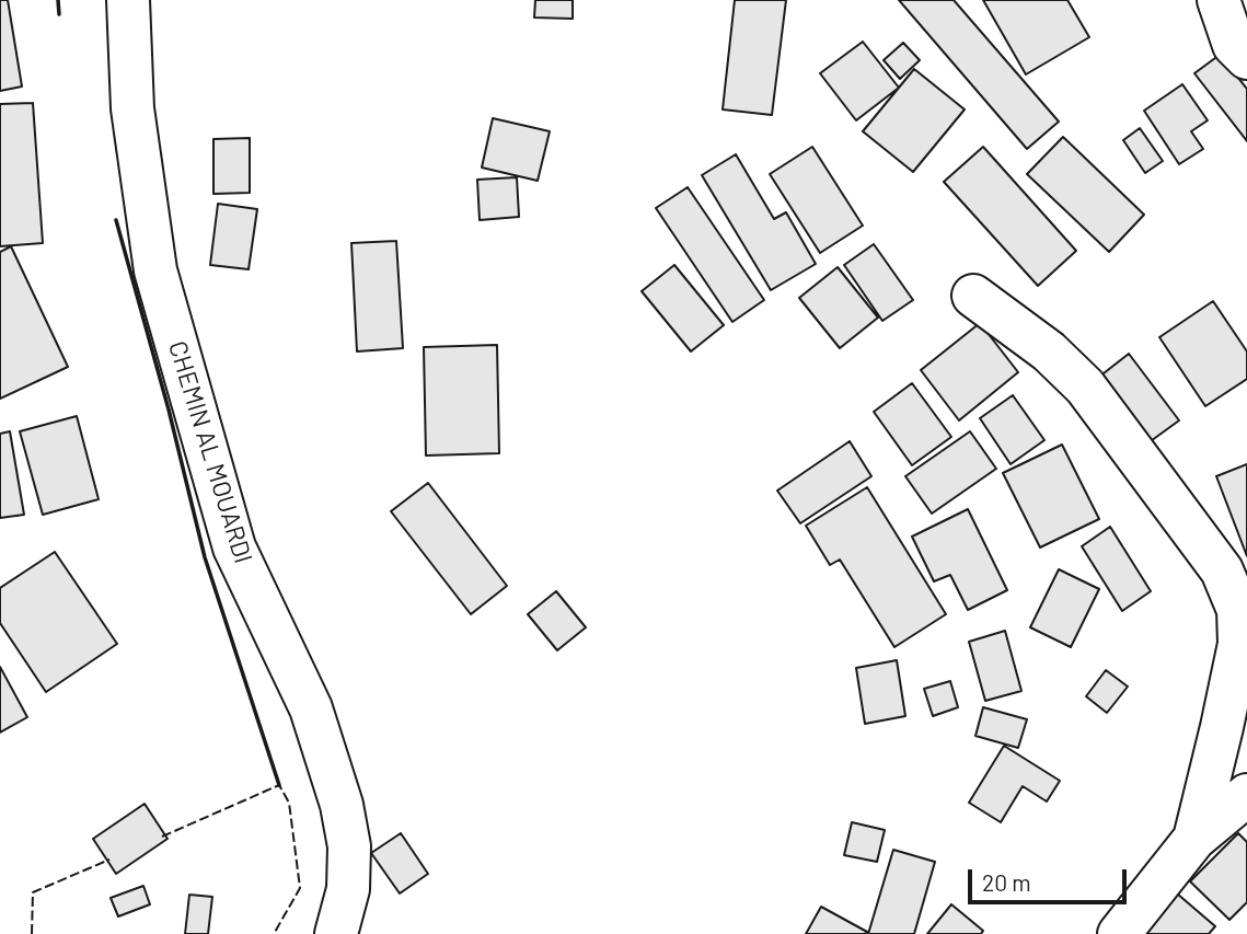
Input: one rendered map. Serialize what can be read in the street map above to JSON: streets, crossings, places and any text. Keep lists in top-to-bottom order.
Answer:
{
  "streets": {
    "street": ["CHEMIN AL MOUARDI"]
  },
  "scale_bar": "20 m"
}
